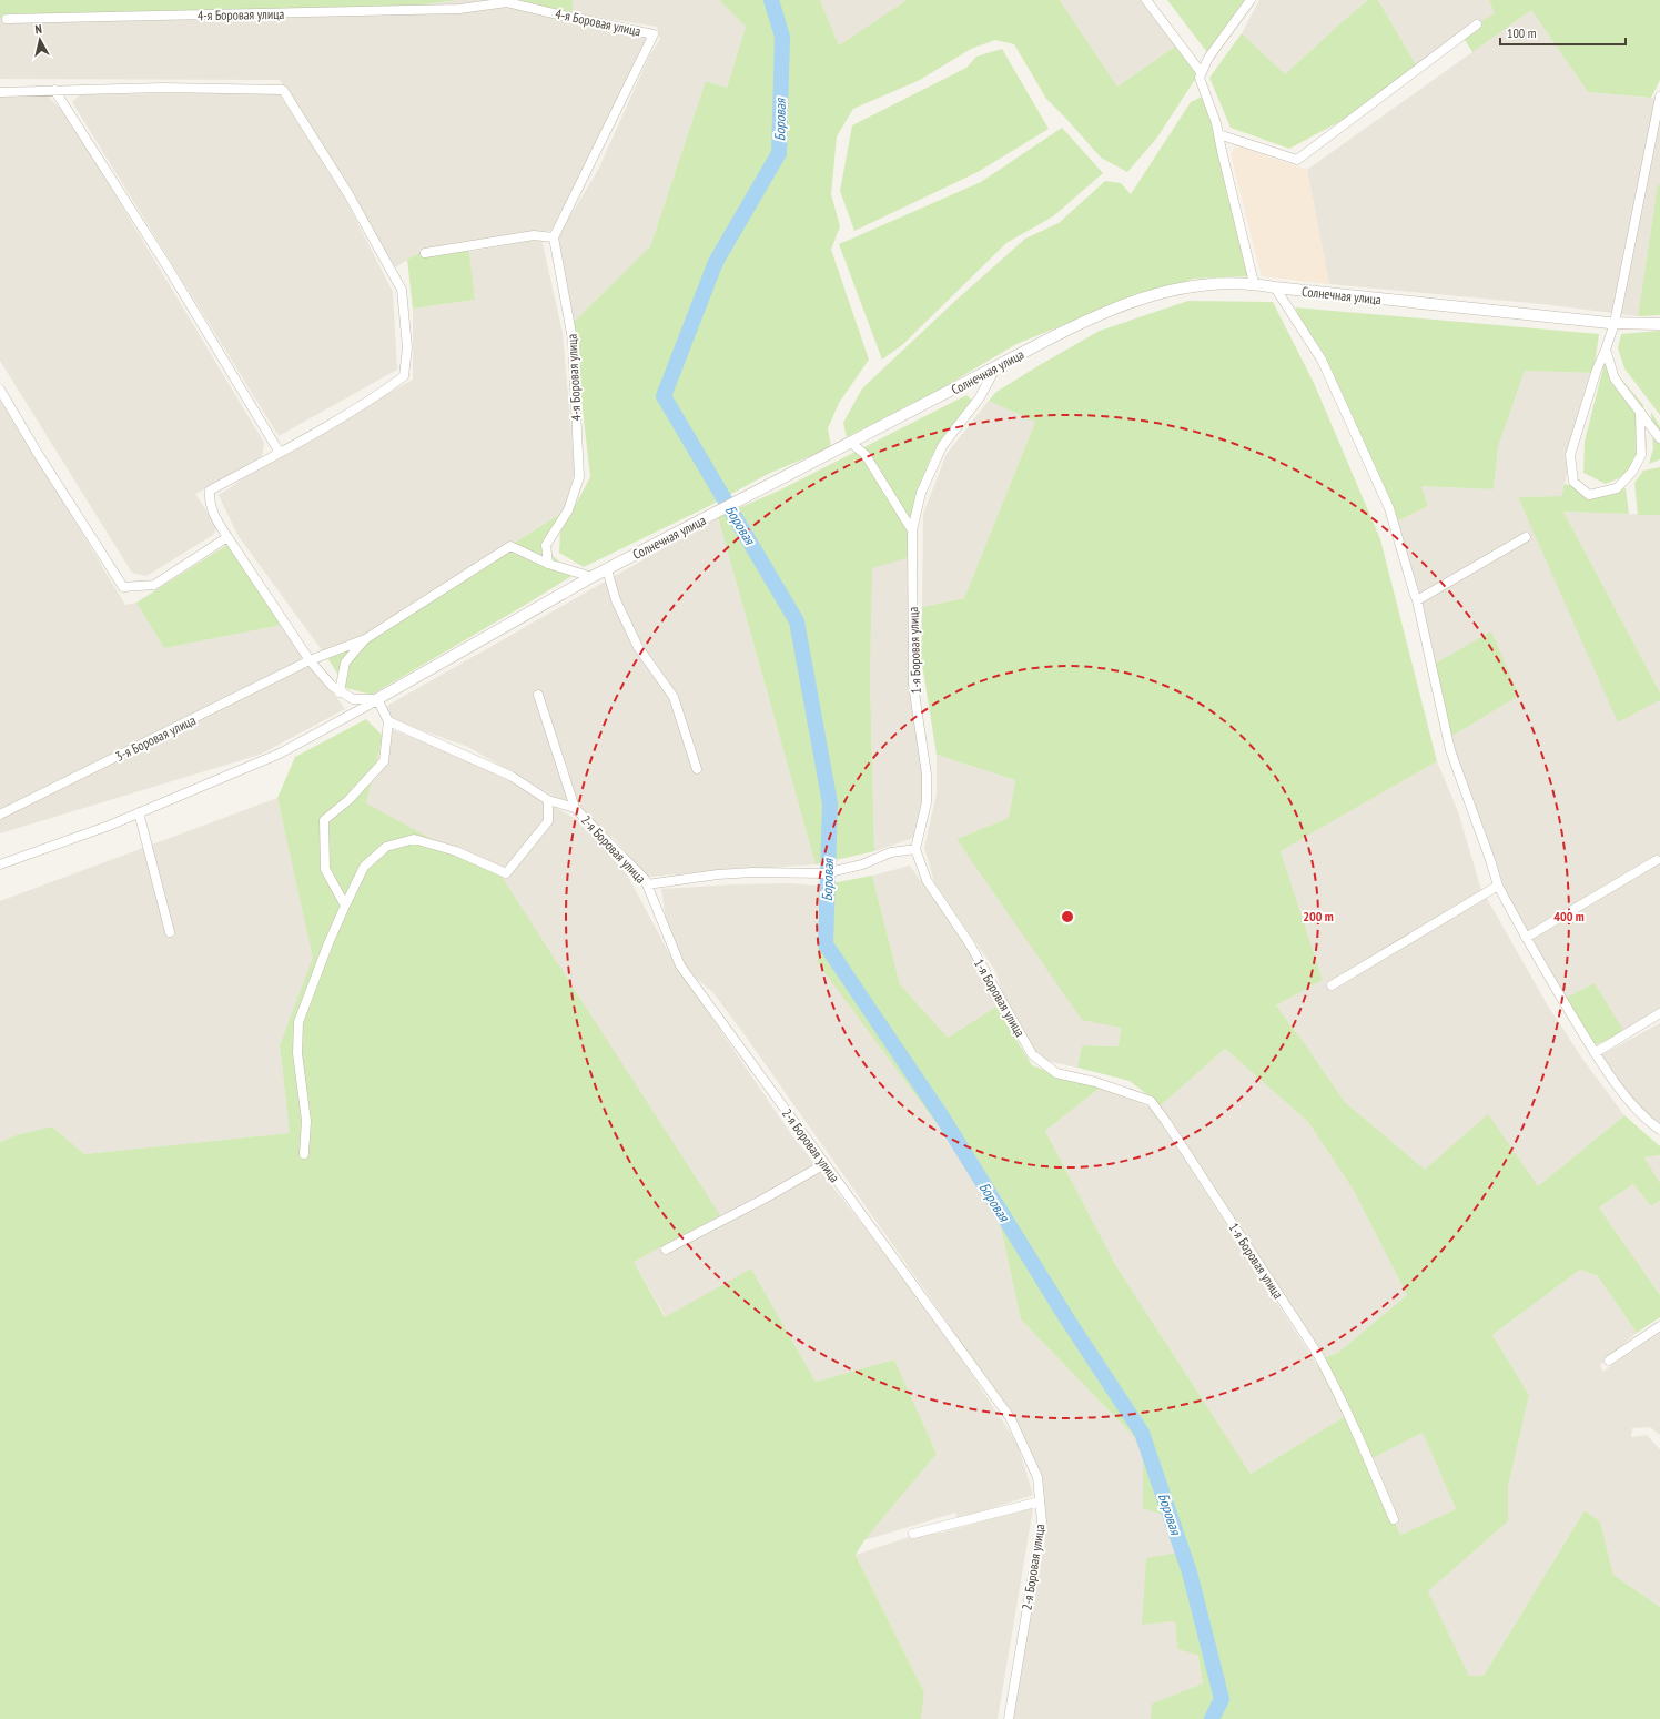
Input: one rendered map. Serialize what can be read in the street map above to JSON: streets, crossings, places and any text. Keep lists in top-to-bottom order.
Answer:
{
  "streets": {
    "street": [
      "4-я Боровая улица",
      "Солнечная улица",
      "1-я Боровая улица",
      "3-я Боровая улица",
      "2-я Боровая улица"
    ]
  },
  "crossings": [
    ["Солнечная улица", "1-я Боровая улица"]
  ],
  "water": ["Боровая"],
  "scale_bar": "100 m",
  "north": "top",
  "rings": ["200 m", "400 m"]
}
